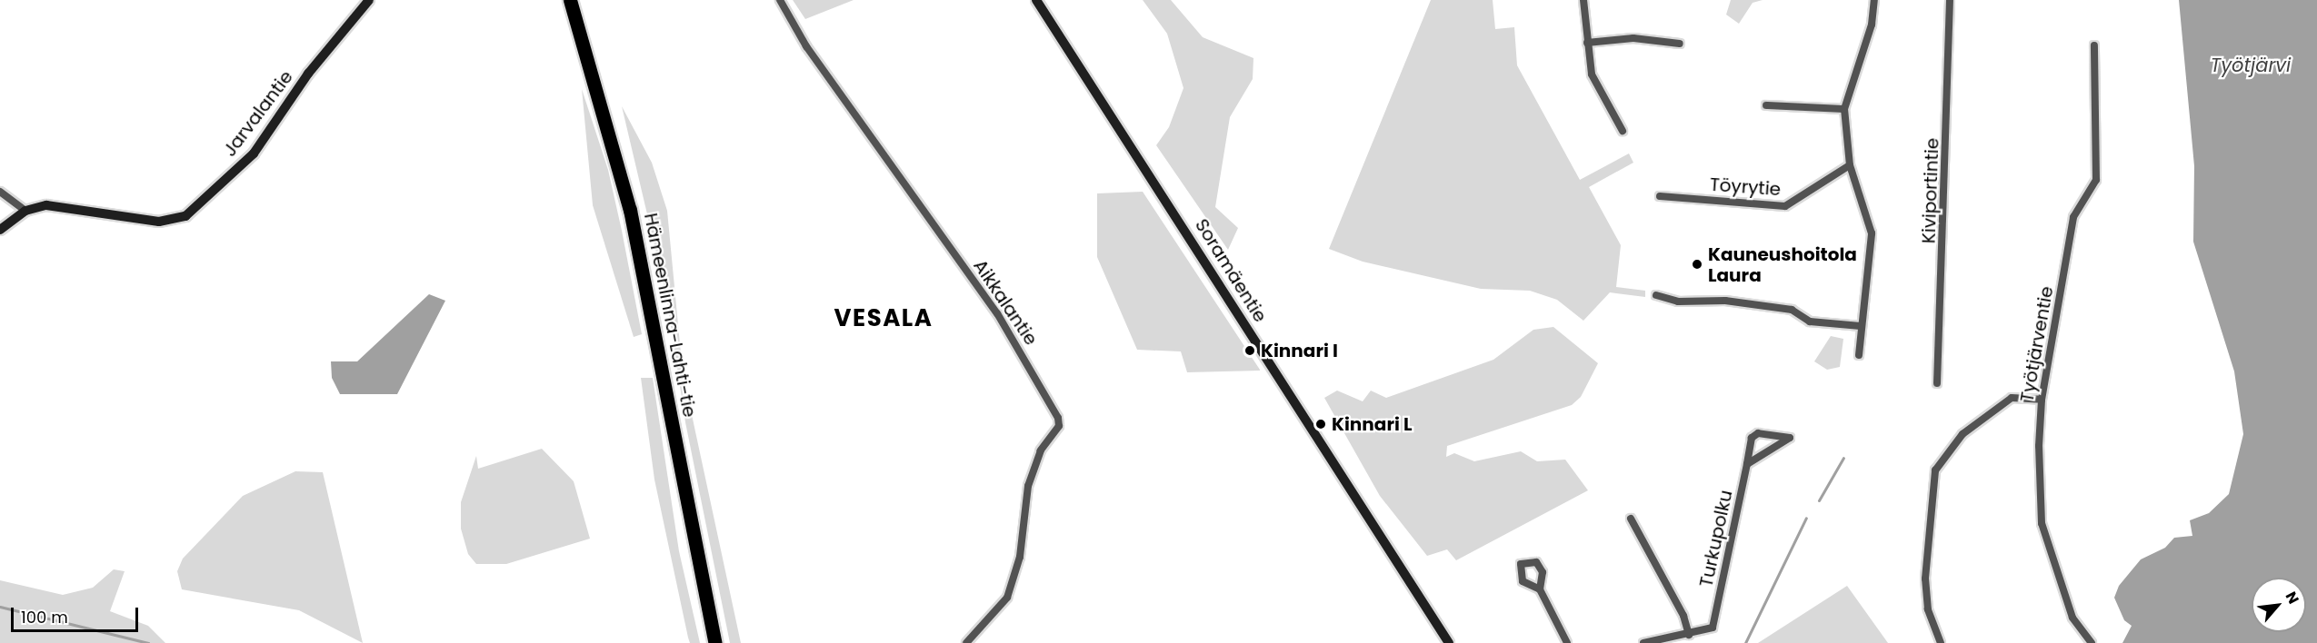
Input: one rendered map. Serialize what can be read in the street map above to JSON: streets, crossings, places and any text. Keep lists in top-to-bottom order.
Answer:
{
  "streets": {
    "highway": ["Hämeenlinna-Lahti-tie"],
    "street": [
      "Jarvalantie",
      "Töyrytie",
      "Kiviportintie",
      "Soramäentie",
      "Aikkalantie",
      "Työtjärventie",
      "Turkupolku"
    ]
  },
  "districts": ["VESALA"],
  "water": ["Työtjärvi"],
  "places": ["Kauneushoitola Laura", "Kinnari I", "Kinnari L"],
  "scale_bar": "100 m",
  "north": "top right"
}
